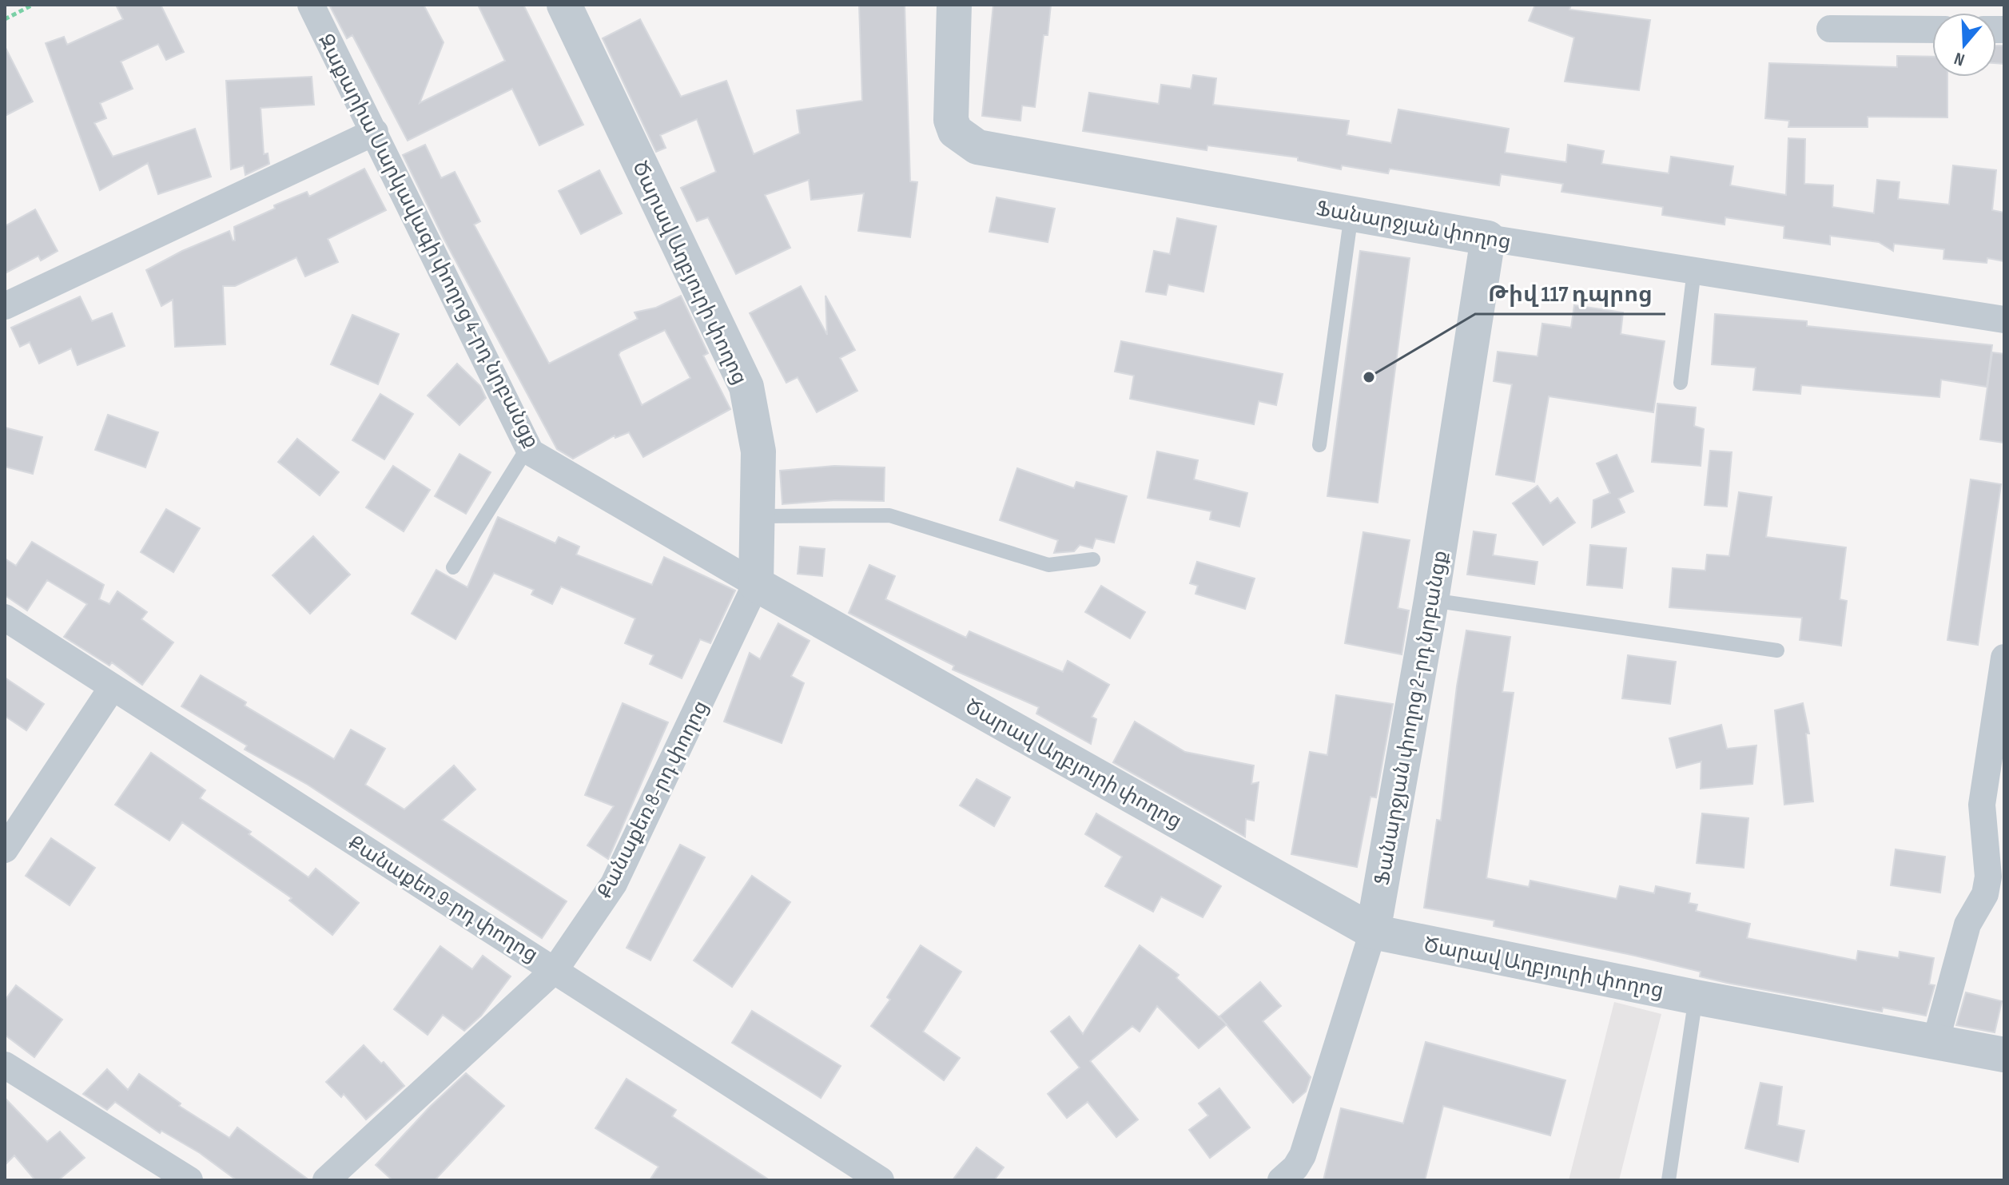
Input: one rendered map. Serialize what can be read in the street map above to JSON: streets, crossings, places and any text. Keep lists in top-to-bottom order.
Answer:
{
  "streets": {
    "street": [
      "Ֆանարջյան փողոց",
      "Զաքարիա Սարկավագի փողոց 4-րդ նրբանցք",
      "Ծարավ Աղբյուրի փողոց",
      "Ֆանարջյան փողոց 2-րդ նրբանցք",
      "Քանաքեռ 8-րդ փողոց",
      "Քանաքեռ 9-րդ փողոց"
    ]
  },
  "crossings": [
    ["Ֆանարջյան փողոց", "Ֆանարջյան փողոց 2-րդ նրբանցք"],
    ["Զաքարիա Սարկավագի փողոց 4-րդ նրբանցք", "Ծարավ Աղբյուրի փողոց"],
    ["Զաքարիա Սարկավագի փողոց 4-րդ նրբանցք", "Քանաքեռ 8-րդ փողոց"],
    ["Ծարավ Աղբյուրի փողոց", "Ֆանարջյան փողոց 2-րդ նրբանցք"],
    ["Ծարավ Աղբյուրի փողոց", "Քանաքեռ 8-րդ փողոց"],
    ["Քանաքեռ 8-րդ փողոց", "Քանաքեռ 9-րդ փողոց"]
  ],
  "places": ["Թիվ 117 դպրոց"],
  "north": "bottom"
}
